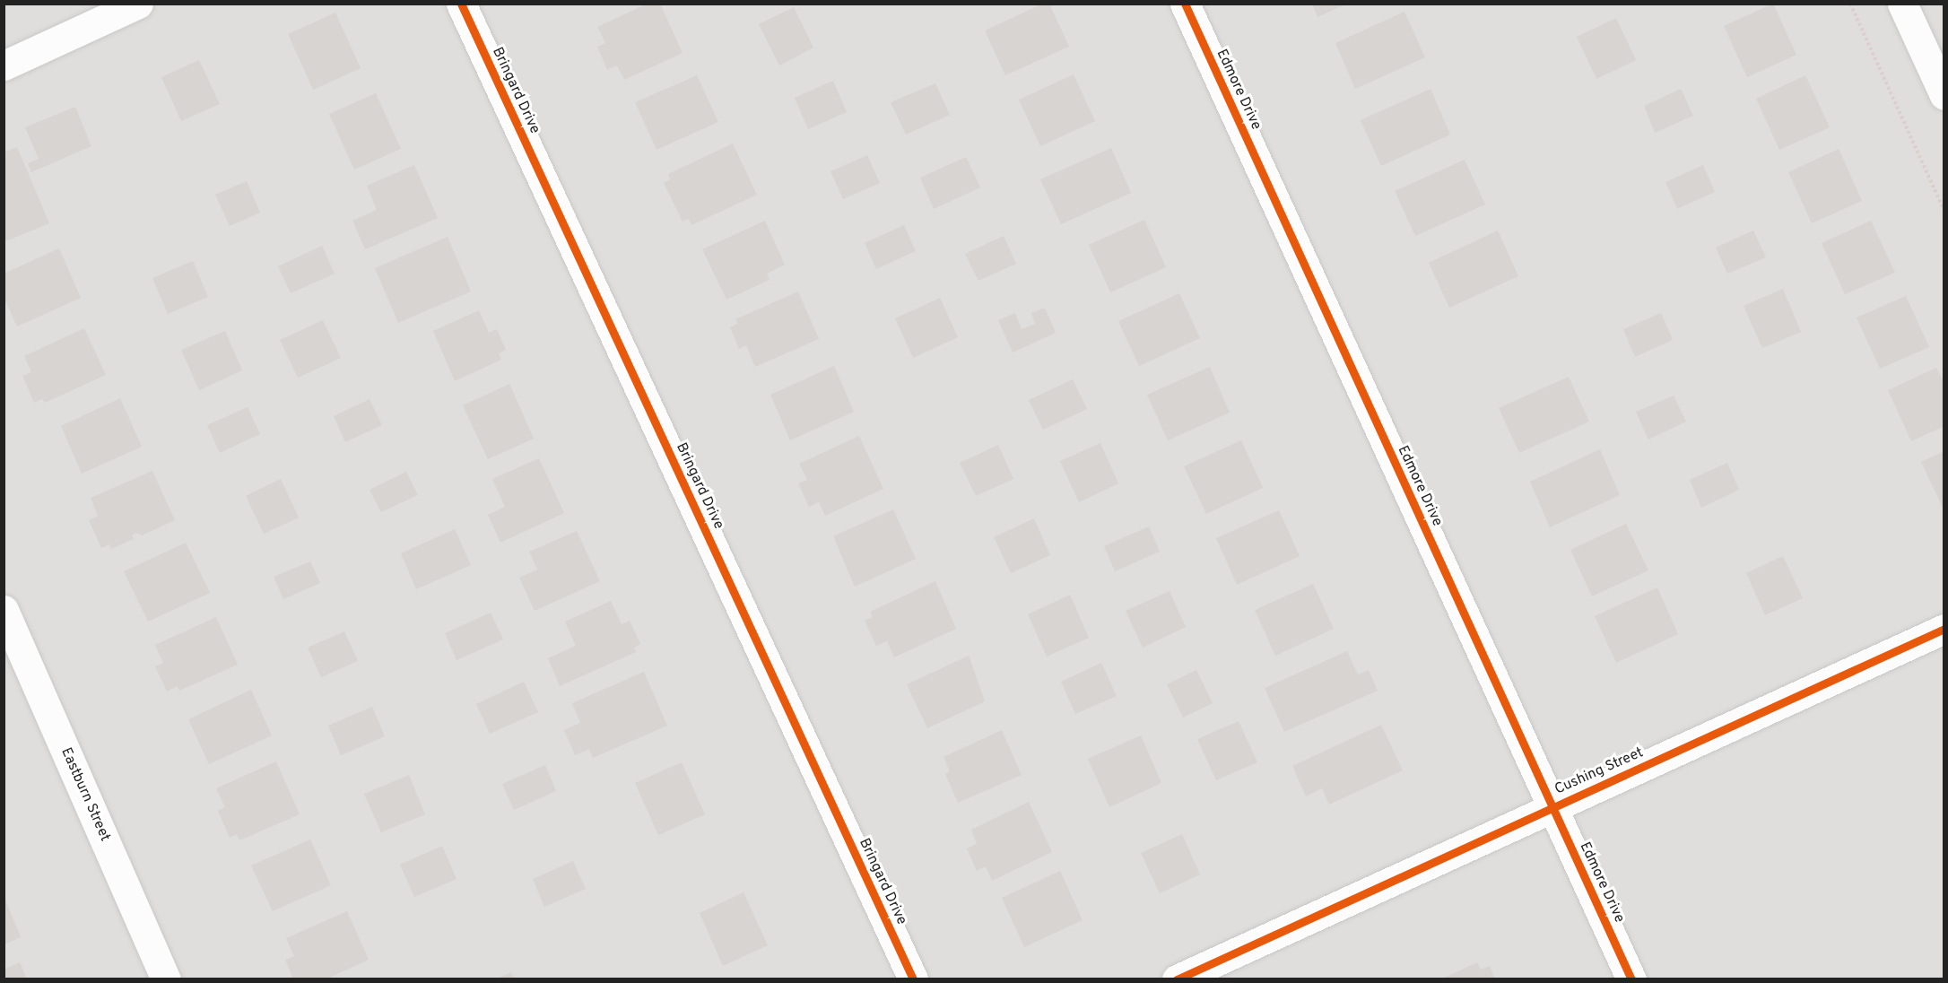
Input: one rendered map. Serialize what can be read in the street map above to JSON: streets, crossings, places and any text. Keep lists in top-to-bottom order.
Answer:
{
  "streets": {
    "street": [
      "Edmore Drive",
      "Bringard Drive",
      "Cushing Street",
      "Eastburn Street"
    ]
  },
  "crossings": [
    ["Edmore Drive", "Cushing Street"]
  ]
}
